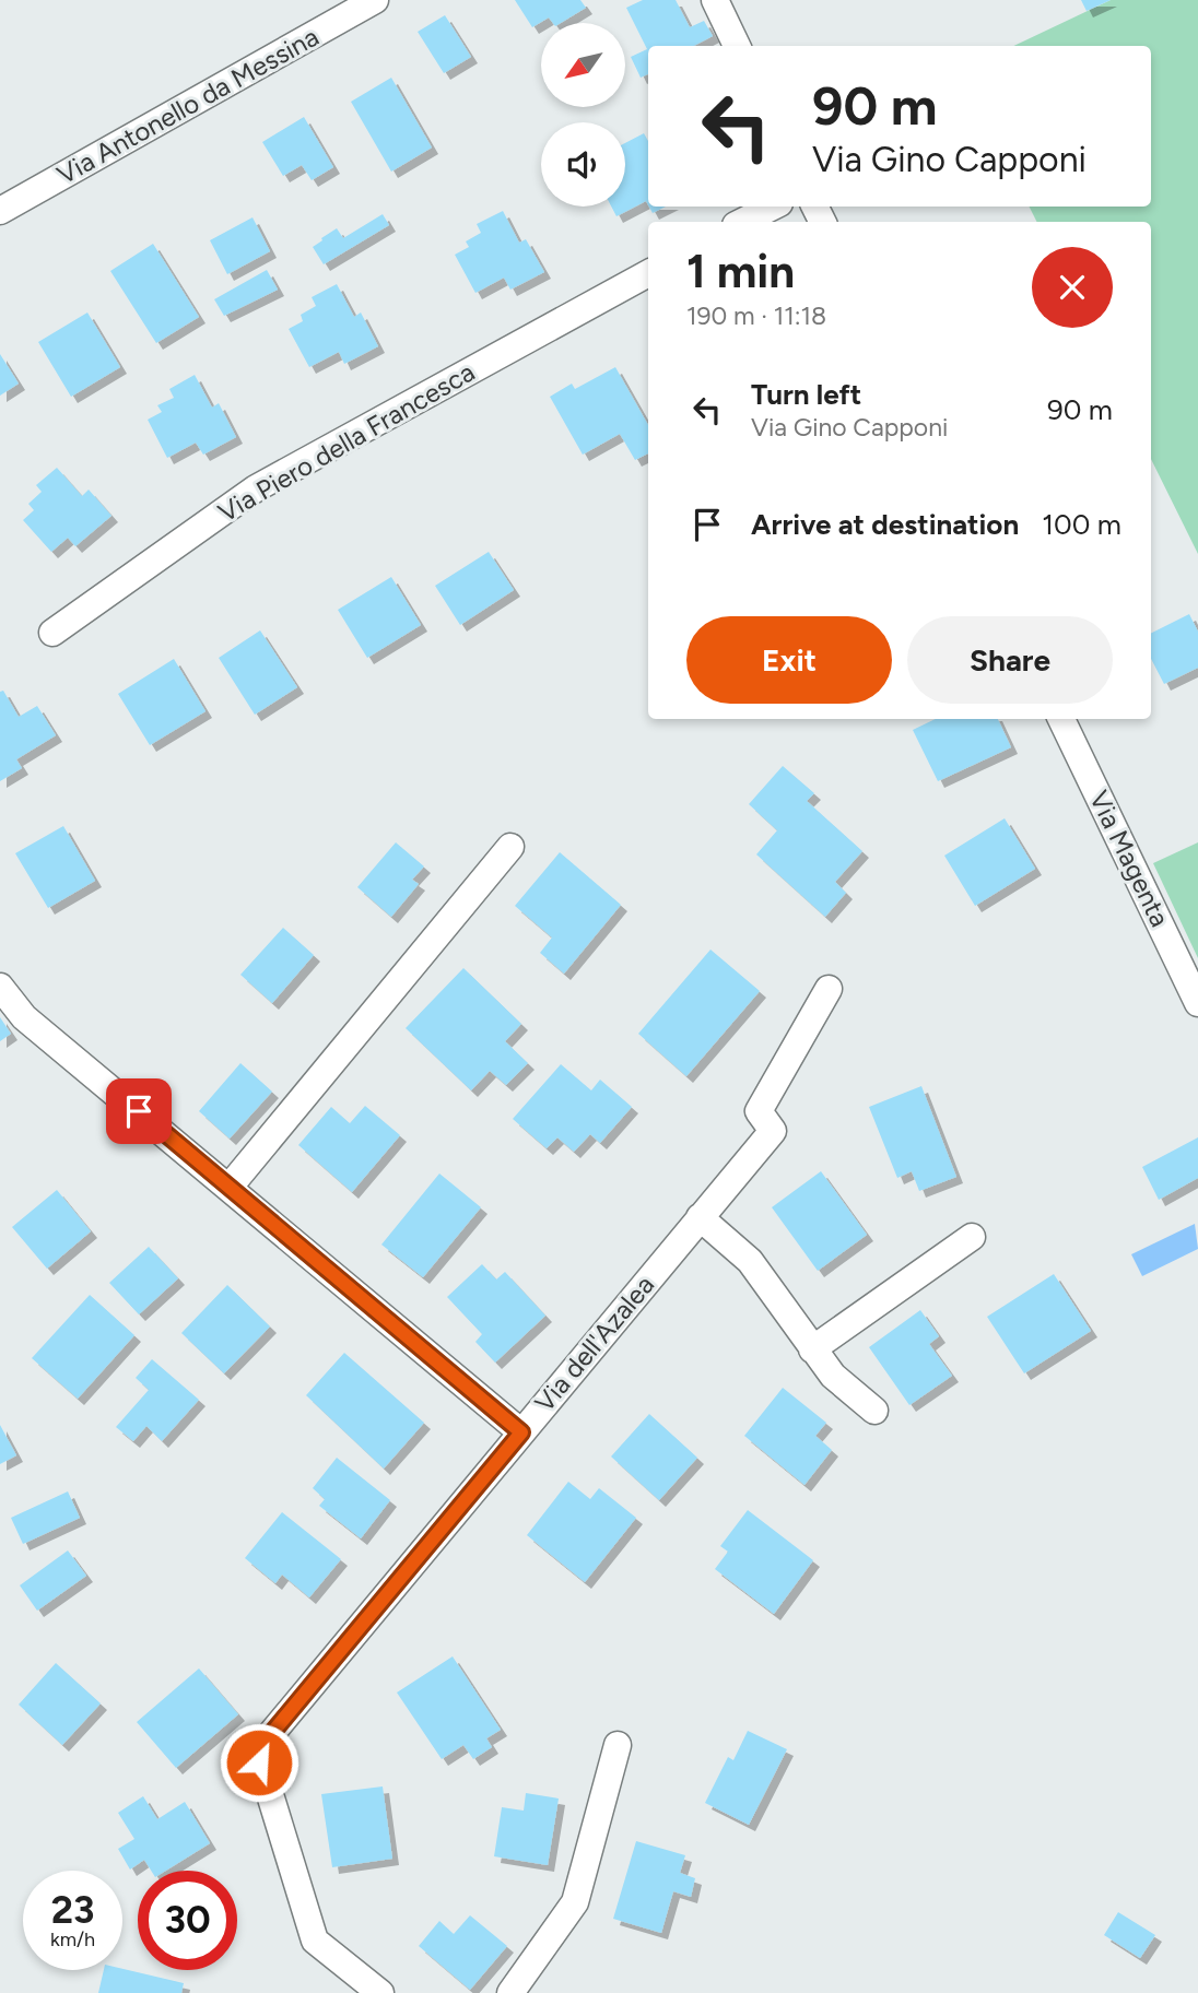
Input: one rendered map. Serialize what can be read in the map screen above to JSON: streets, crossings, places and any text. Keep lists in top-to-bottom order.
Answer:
{
  "streets": {
    "street": [
      "Via Antonello da Messina",
      "Via Piero della Francesca",
      "Via Magenta",
      "Via dell'Azalea"
    ]
  },
  "north": "bottom left",
  "page": {
    "turn": ["90 m", "Via Gino Capponi"],
    "heading": ["1 min", "190 m · 11:18"],
    "list": [
      {
        "name": "Turn left",
        "note": "Via Gino Capponi",
        "value": "90 m"
      },
      {
        "name": "Arrive at destination",
        "value": "100 m"
      }
    ],
    "buttons": ["Exit", "Share"],
    "speed": "23 km/h",
    "limit": "30"
  }
}
